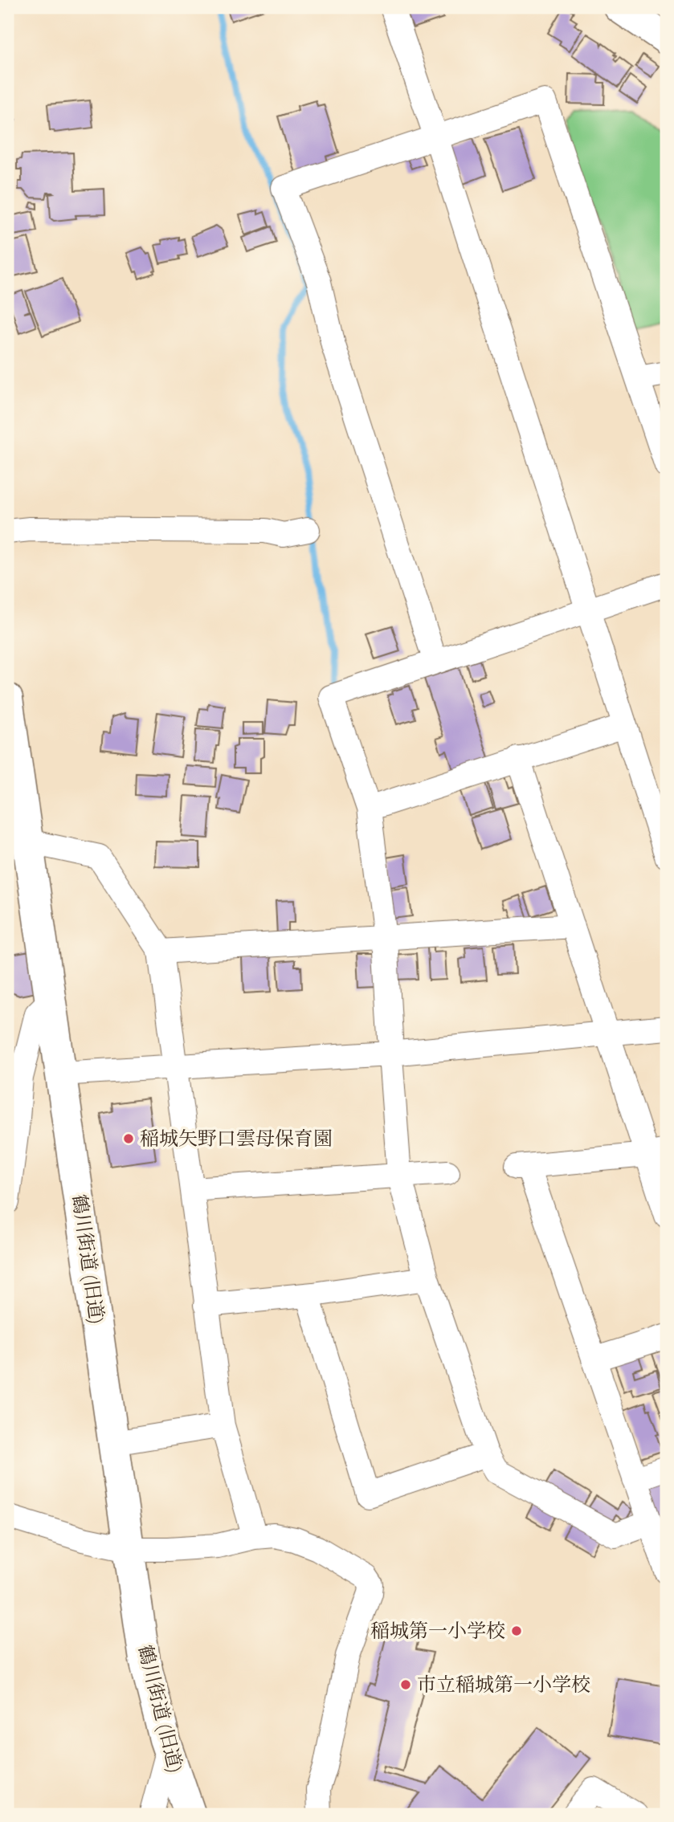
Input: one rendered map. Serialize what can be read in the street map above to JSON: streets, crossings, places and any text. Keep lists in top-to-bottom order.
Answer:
{
  "streets": {
    "main road": ["鶴川街道 (旧道)"]
  },
  "places": ["稲城矢野口雲母保育園", "稲城第一小学校", "市立稲城第一小学校"]
}
